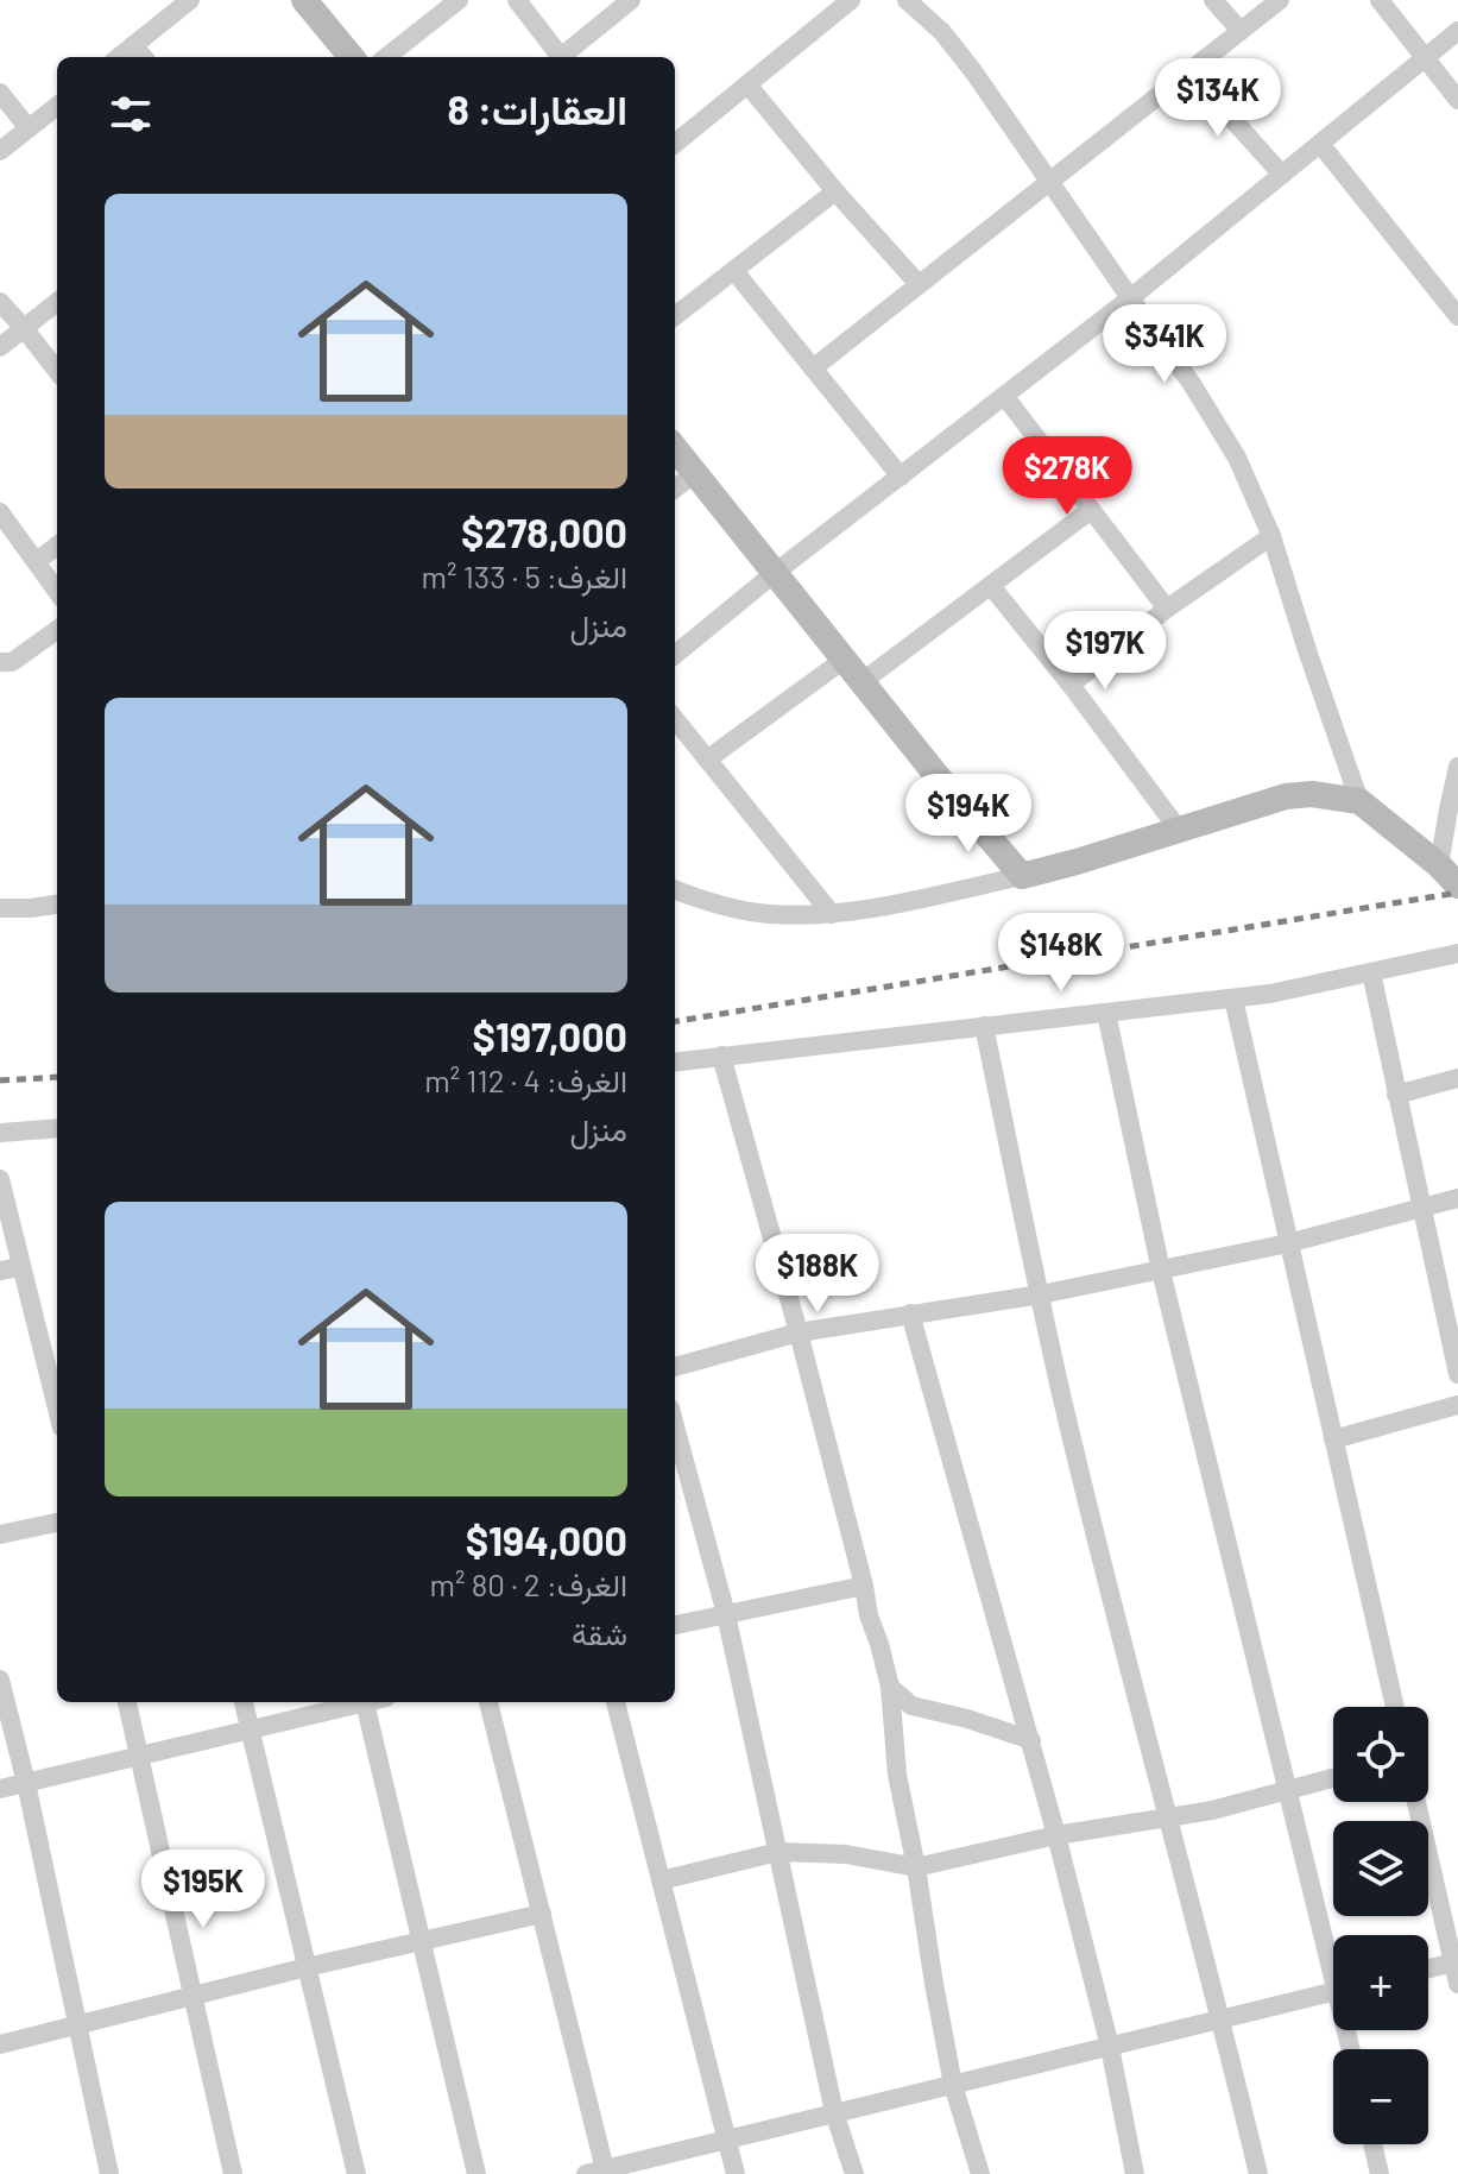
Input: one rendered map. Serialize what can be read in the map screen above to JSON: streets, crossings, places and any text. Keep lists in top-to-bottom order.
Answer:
{
  "page": {
    "heading": "العقارات: 8",
    "price": [
      "$134K",
      "$341K",
      "$278K",
      "$197K",
      "$194K",
      "$148K",
      "$188K",
      "$195K"
    ],
    "list": [
      {
        "name": "$278,000",
        "note": "الغرف: 5 · 133 m² · منزل"
      },
      {
        "name": "$197,000",
        "note": "الغرف: 4 · 112 m² · منزل"
      },
      {
        "name": "$194,000",
        "note": "الغرف: 2 · 80 m² · شقة"
      }
    ],
    "map_buttons": ["+", "−"]
  }
}
